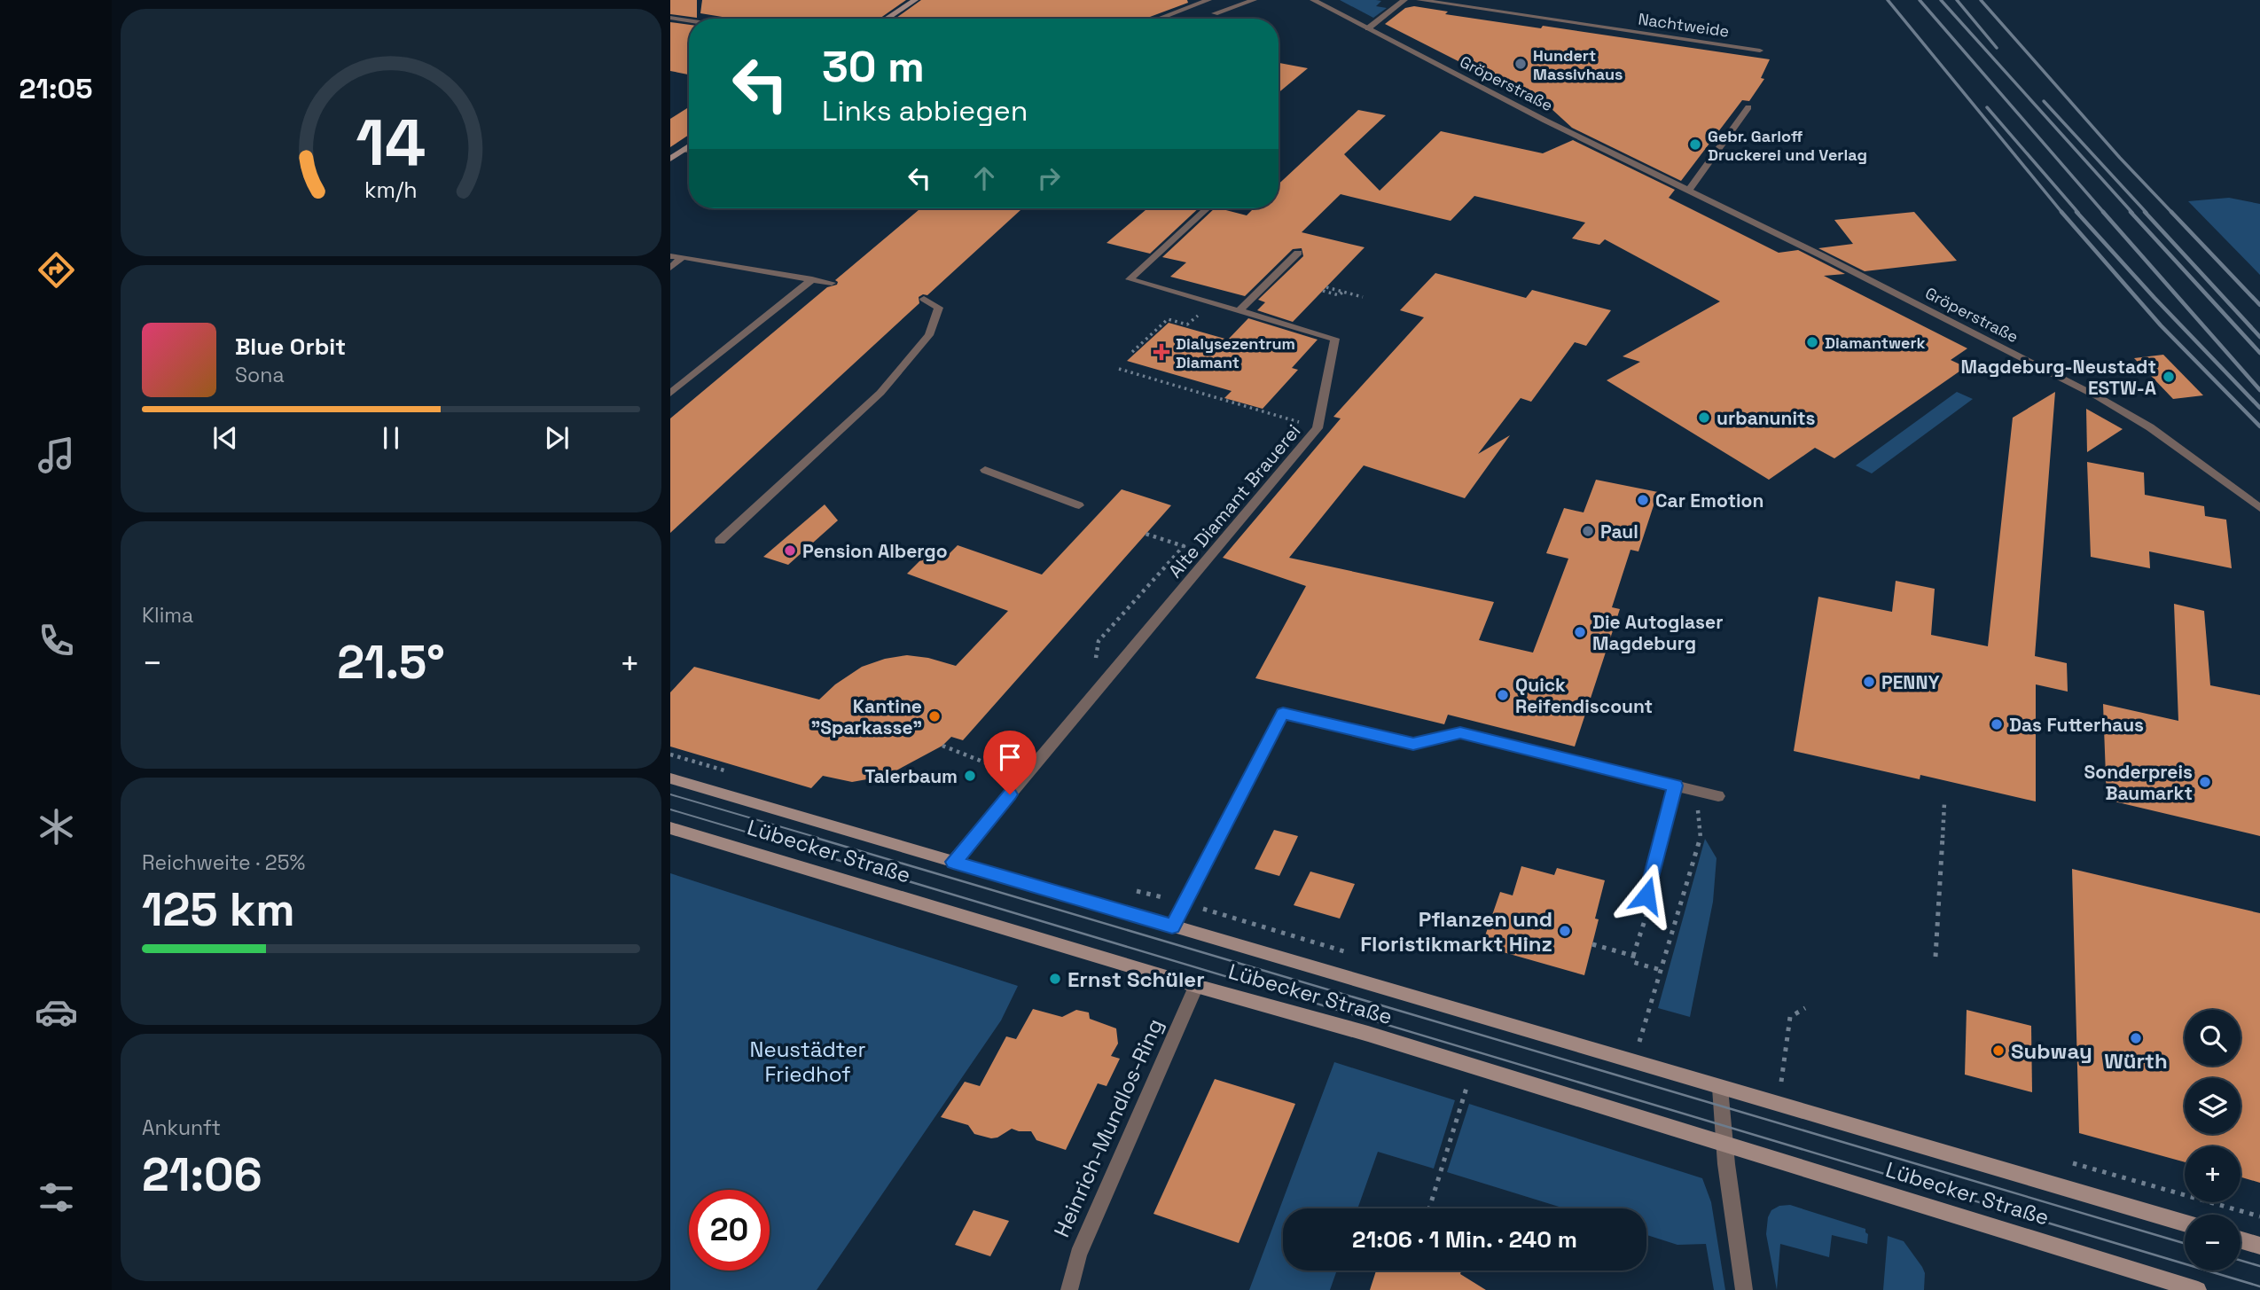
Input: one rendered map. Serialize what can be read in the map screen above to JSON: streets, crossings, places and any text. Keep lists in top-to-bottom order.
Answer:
{
  "streets": {
    "main road": ["Lübecker Straße"],
    "street": [
      "Nachtweide",
      "Gröperstraße",
      "Alte Diamant Brauerei",
      "Heinrich-Mundlos-Ring"
    ]
  },
  "crossings": [
    ["Alte Diamant Brauerei", "Lübecker Straße"],
    ["Lübecker Straße", "Heinrich-Mundlos-Ring"]
  ],
  "parks": ["Neustädter Friedhof"],
  "places": {
    "other": [
      "Hundert Massivhaus",
      "Gebr. Garloff Druckerei und Verlag",
      "Diamantwerk",
      "Magdeburg-Neustadt ESTW-A",
      "urbanunits",
      "Car Emotion",
      "Paul",
      "Pension Albergo",
      "Die Autoglaser Magdeburg",
      "PENNY",
      "Quick Reifendiscount",
      "Kantine \"Sparkasse\"",
      "Das Futterhaus",
      "Talerbaum",
      "Sonderpreis Baumarkt",
      "Pflanzen und Floristikmarkt Hinz",
      "Ernst Schüler",
      "Würth",
      "Subway"
    ],
    "health": ["Dialysezentrum Diamant"]
  },
  "page": {
    "tabs": "21:05",
    "turn": ["30 m", "Links abbiegen"],
    "song": ["Blue Orbit", "Sona"],
    "tile": [
      "Klima",
      ["Reichweite · 25%", "125 km"],
      ["Ankunft", "21:06"]
    ],
    "heat": ["−", "21.5°", "+"],
    "map_buttons": ["+", "−"],
    "limit": "20",
    "trip": "21:06 · 1 Min. · 240 m",
    "gauge": ["14", "km/h"]
  }
}
